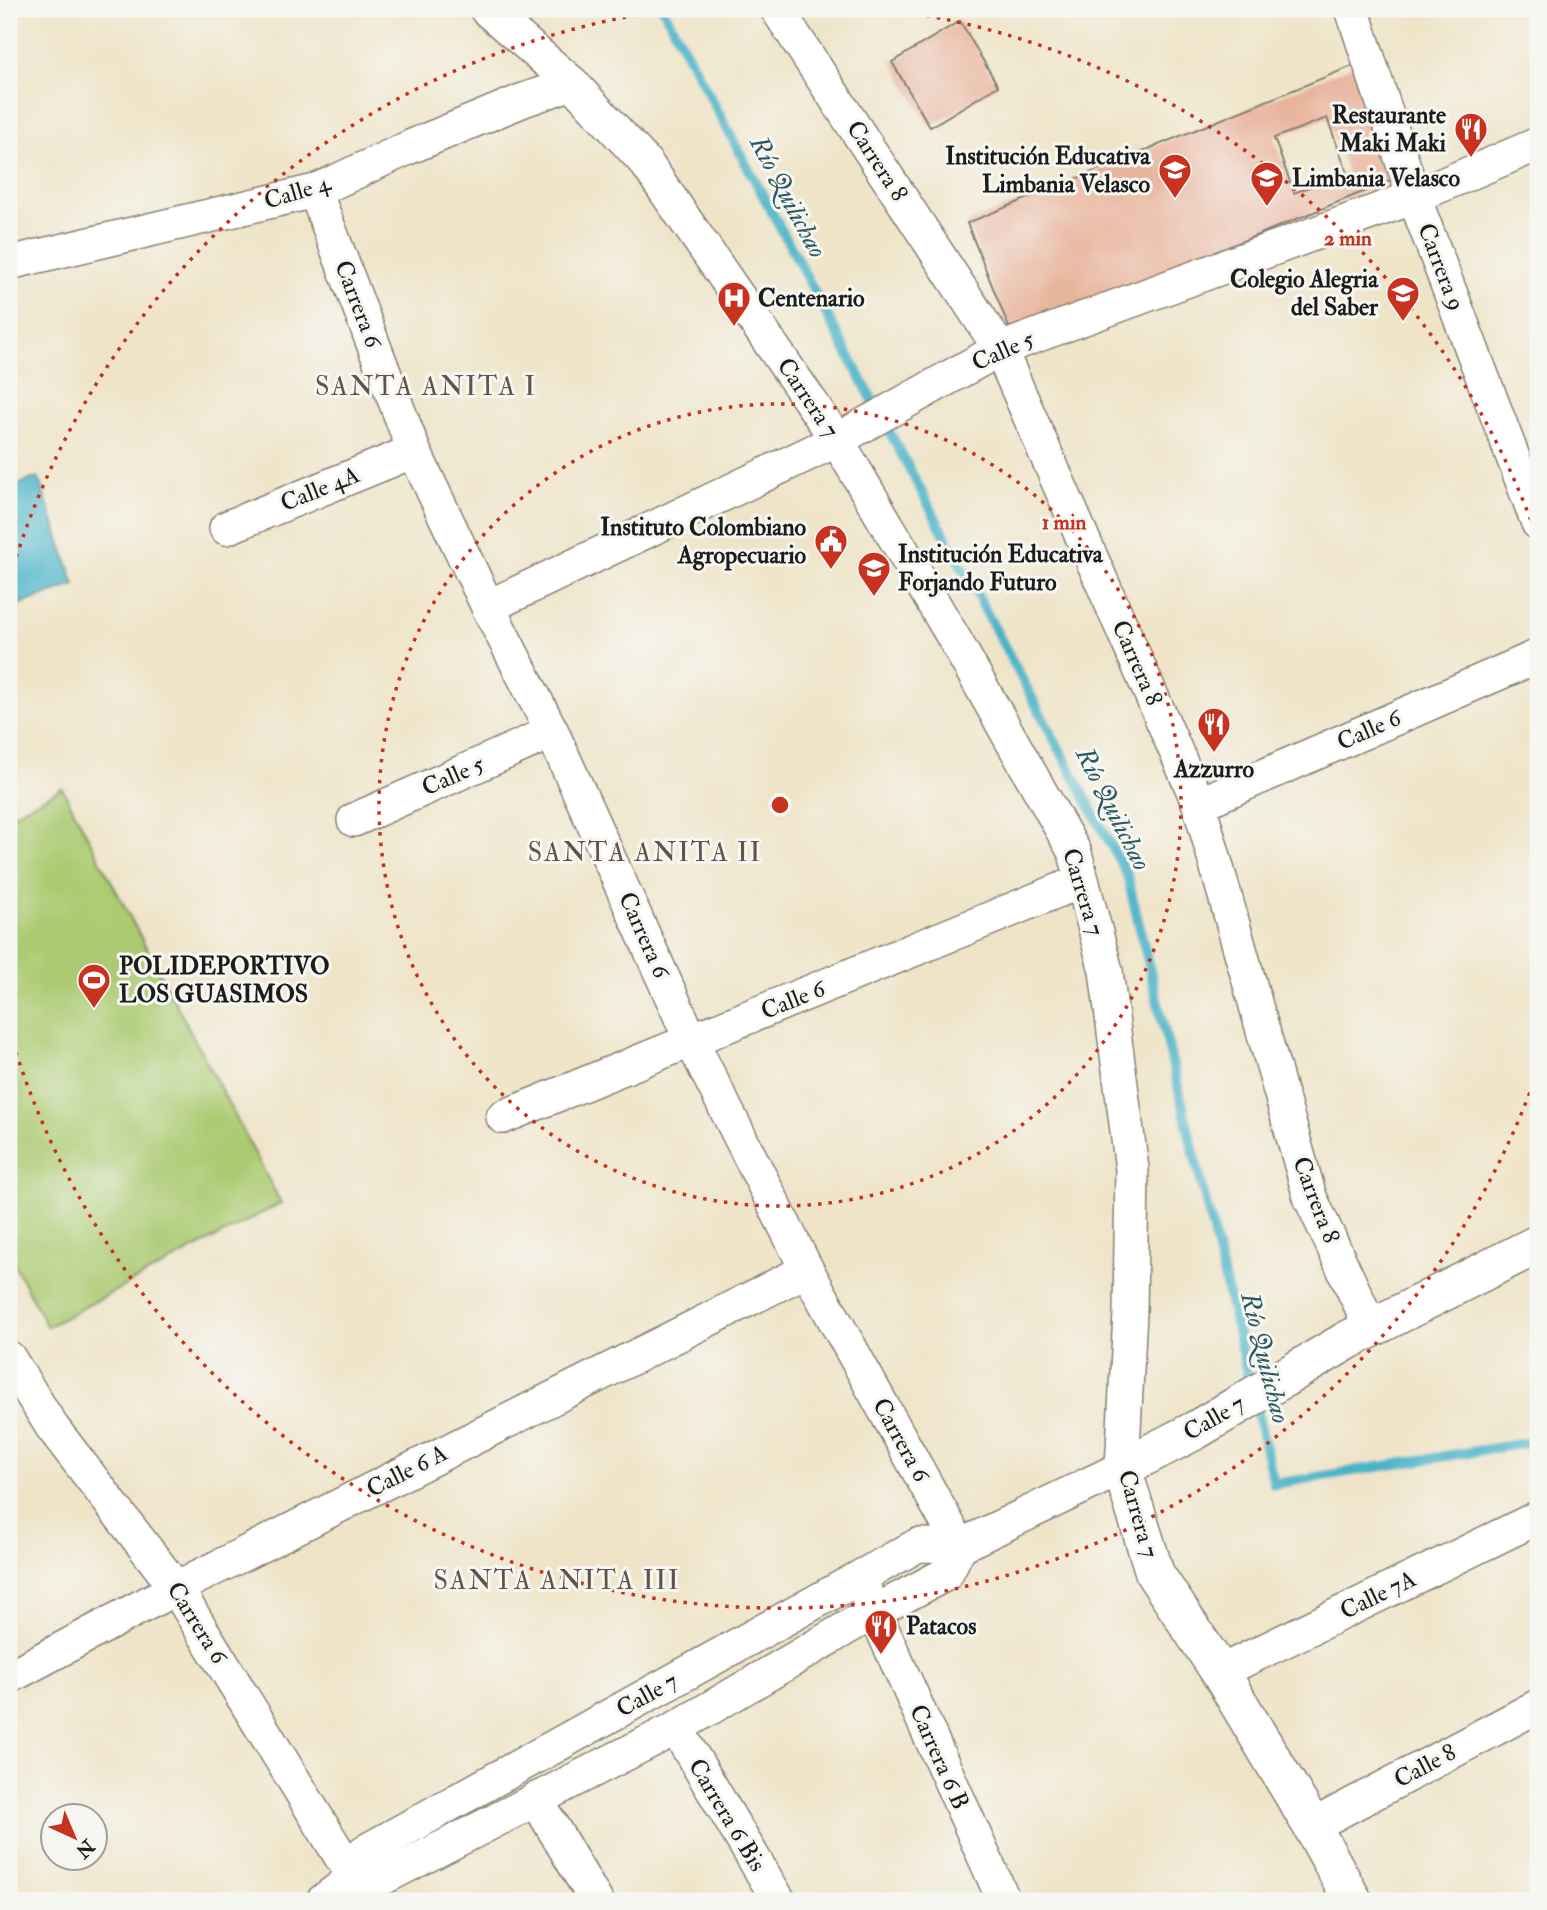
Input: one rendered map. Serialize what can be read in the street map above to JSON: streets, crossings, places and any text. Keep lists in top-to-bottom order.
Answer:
{
  "streets": {
    "street": [
      "Carrera 8",
      "Calle 4",
      "Carrera 9",
      "Carrera 6",
      "Calle 5",
      "Carrera 7",
      "Calle 4A",
      "Calle 6",
      "Calle 7",
      "Calle 6 A",
      "Calle 7A",
      "Carrera 6 B",
      "Calle 8",
      "Carrera 6 Bis"
    ]
  },
  "crossings": [
    ["Carrera 8", "Calle 5"],
    ["Carrera 8", "Calle 6"],
    ["Carrera 8", "Calle 7"],
    ["Calle 4", "Carrera 6"],
    ["Calle 4", "Carrera 7"],
    ["Carrera 9", "Calle 5"],
    ["Carrera 6", "Calle 5"],
    ["Carrera 6", "Calle 4A"],
    ["Carrera 6", "Calle 6"],
    ["Carrera 6", "Calle 7"],
    ["Carrera 6", "Calle 6 A"],
    ["Calle 5", "Carrera 7"],
    ["Carrera 7", "Calle 6"],
    ["Carrera 7", "Calle 7"],
    ["Carrera 7", "Calle 7A"],
    ["Carrera 7", "Calle 8"],
    ["Calle 7", "Carrera 6 B"],
    ["Calle 7", "Carrera 6 Bis"]
  ],
  "districts": ["SANTA ANITA I", "SANTA ANITA II", "SANTA ANITA III"],
  "water": ["Río Quilichao"],
  "places": {
    "restaurant": ["Restaurante Maki Maki", "Azzurro", "Patacos"],
    "school or university": [
      "Institución Educativa Limbania Velasco",
      "Limbania Velasco",
      "Colegio Alegria del Saber",
      "Institución Educativa Forjando Futuro"
    ],
    "hospital": ["Centenario"],
    "public building": ["Instituto Colombiano Agropecuario"],
    "sports": ["POLIDEPORTIVO LOS GUASIMOS"]
  },
  "north": "bottom right",
  "rings": ["2 min", "1 min"]
}
